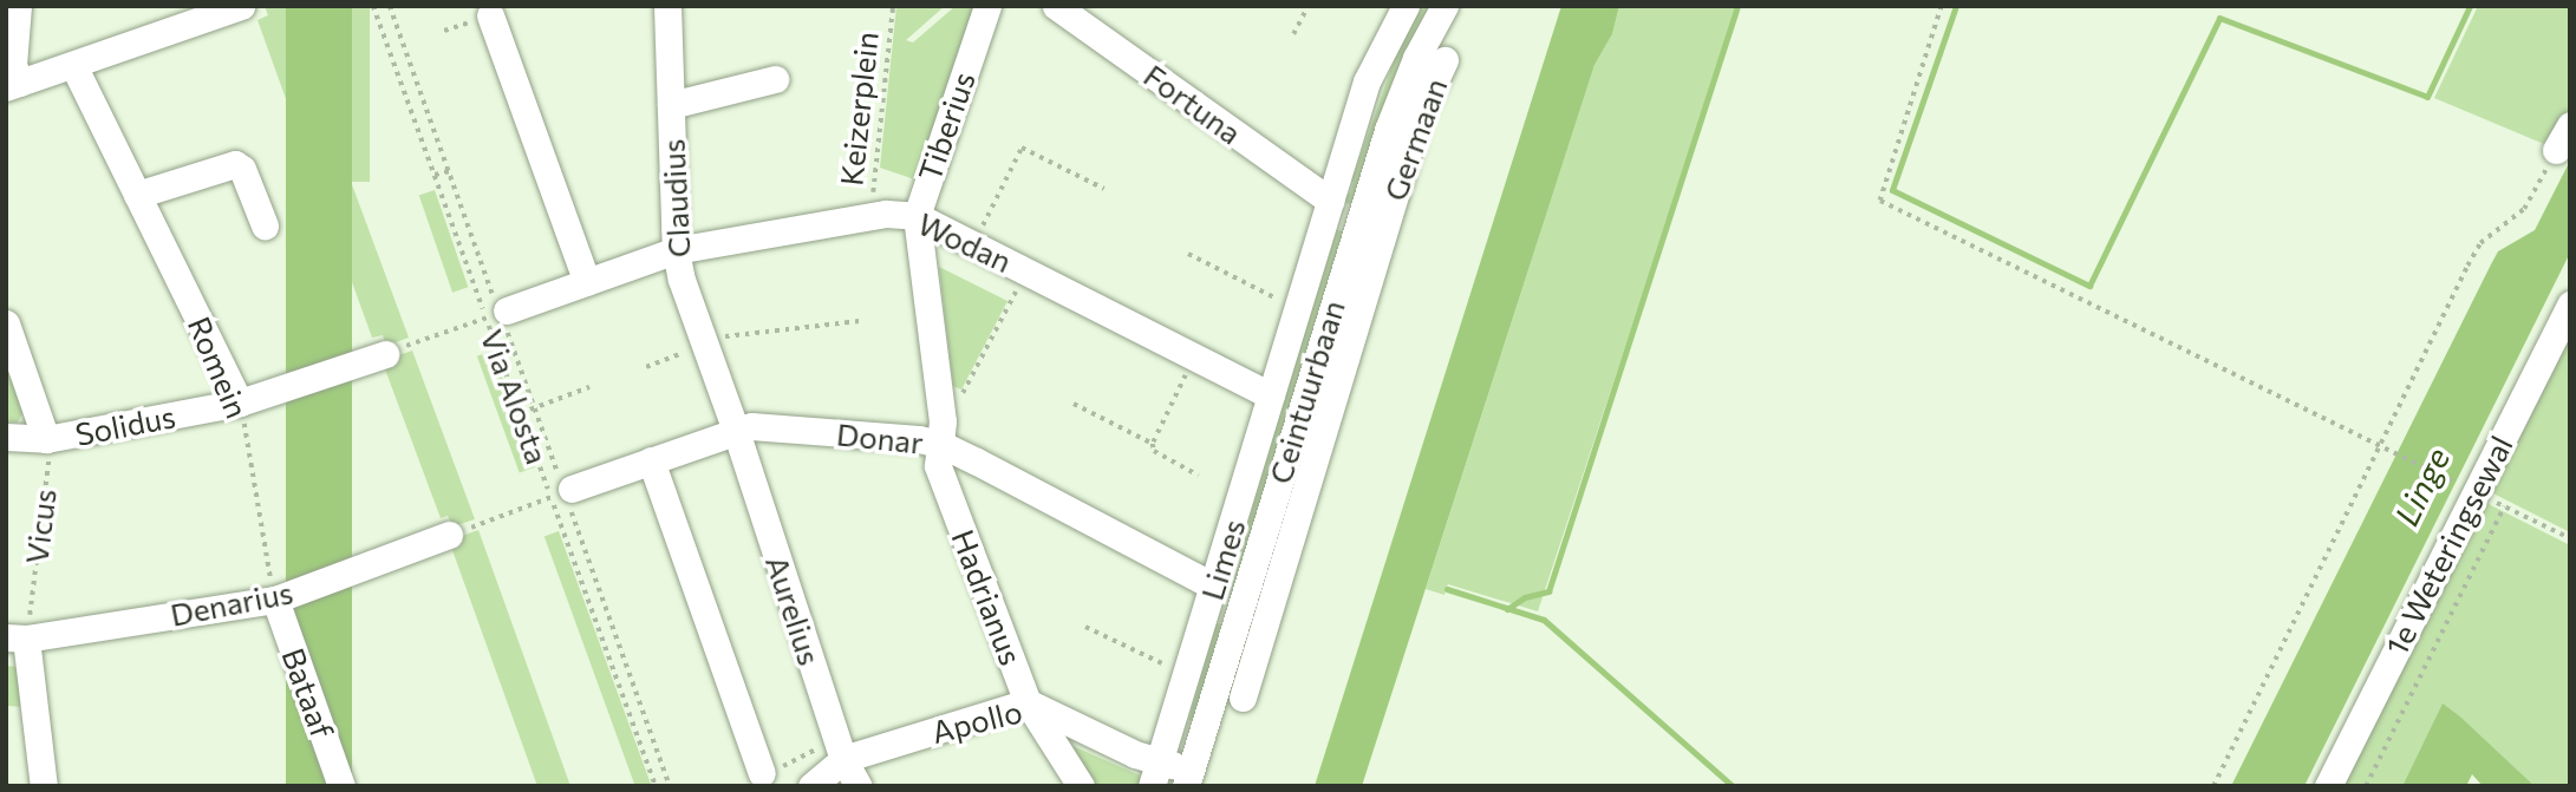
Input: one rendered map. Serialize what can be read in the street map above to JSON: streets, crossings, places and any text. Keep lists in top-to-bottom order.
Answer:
{
  "streets": {
    "street": [
      "Fortuna",
      "Tiberius",
      "Germaan",
      "Claudius",
      "Wodan",
      "Romein",
      "Ceintuurbaan",
      "Solidus",
      "Donar",
      "1e Weteringsewal",
      "Limes",
      "Hadrianus",
      "Denarius",
      "Aurelius",
      "Bataaf",
      "Apollo"
    ],
    "path": ["Keizerplein", "Via Alosta", "Vicus"]
  },
  "crossings": [
    ["Fortuna", "Limes"],
    ["Keizerplein", "Wodan"],
    ["Tiberius", "Wodan"],
    ["Tiberius", "Donar"],
    ["Tiberius", "Hadrianus"],
    ["Germaan", "Ceintuurbaan"],
    ["Claudius", "Wodan"],
    ["Claudius", "Donar"],
    ["Claudius", "Aurelius"],
    ["Wodan", "Via Alosta"],
    ["Wodan", "Limes"],
    ["Romein", "Solidus"],
    ["Romein", "Denarius"],
    ["Romein", "Bataaf"],
    ["Ceintuurbaan", "Apollo"],
    ["Via Alosta", "Donar"],
    ["Solidus", "Vicus"],
    ["Donar", "Limes"],
    ["Donar", "Hadrianus"],
    ["Donar", "Aurelius"],
    ["Vicus", "Denarius"],
    ["Limes", "Apollo"],
    ["Hadrianus", "Apollo"],
    ["Denarius", "Bataaf"],
    ["Aurelius", "Apollo"]
  ],
  "water": ["Linge"]
}
